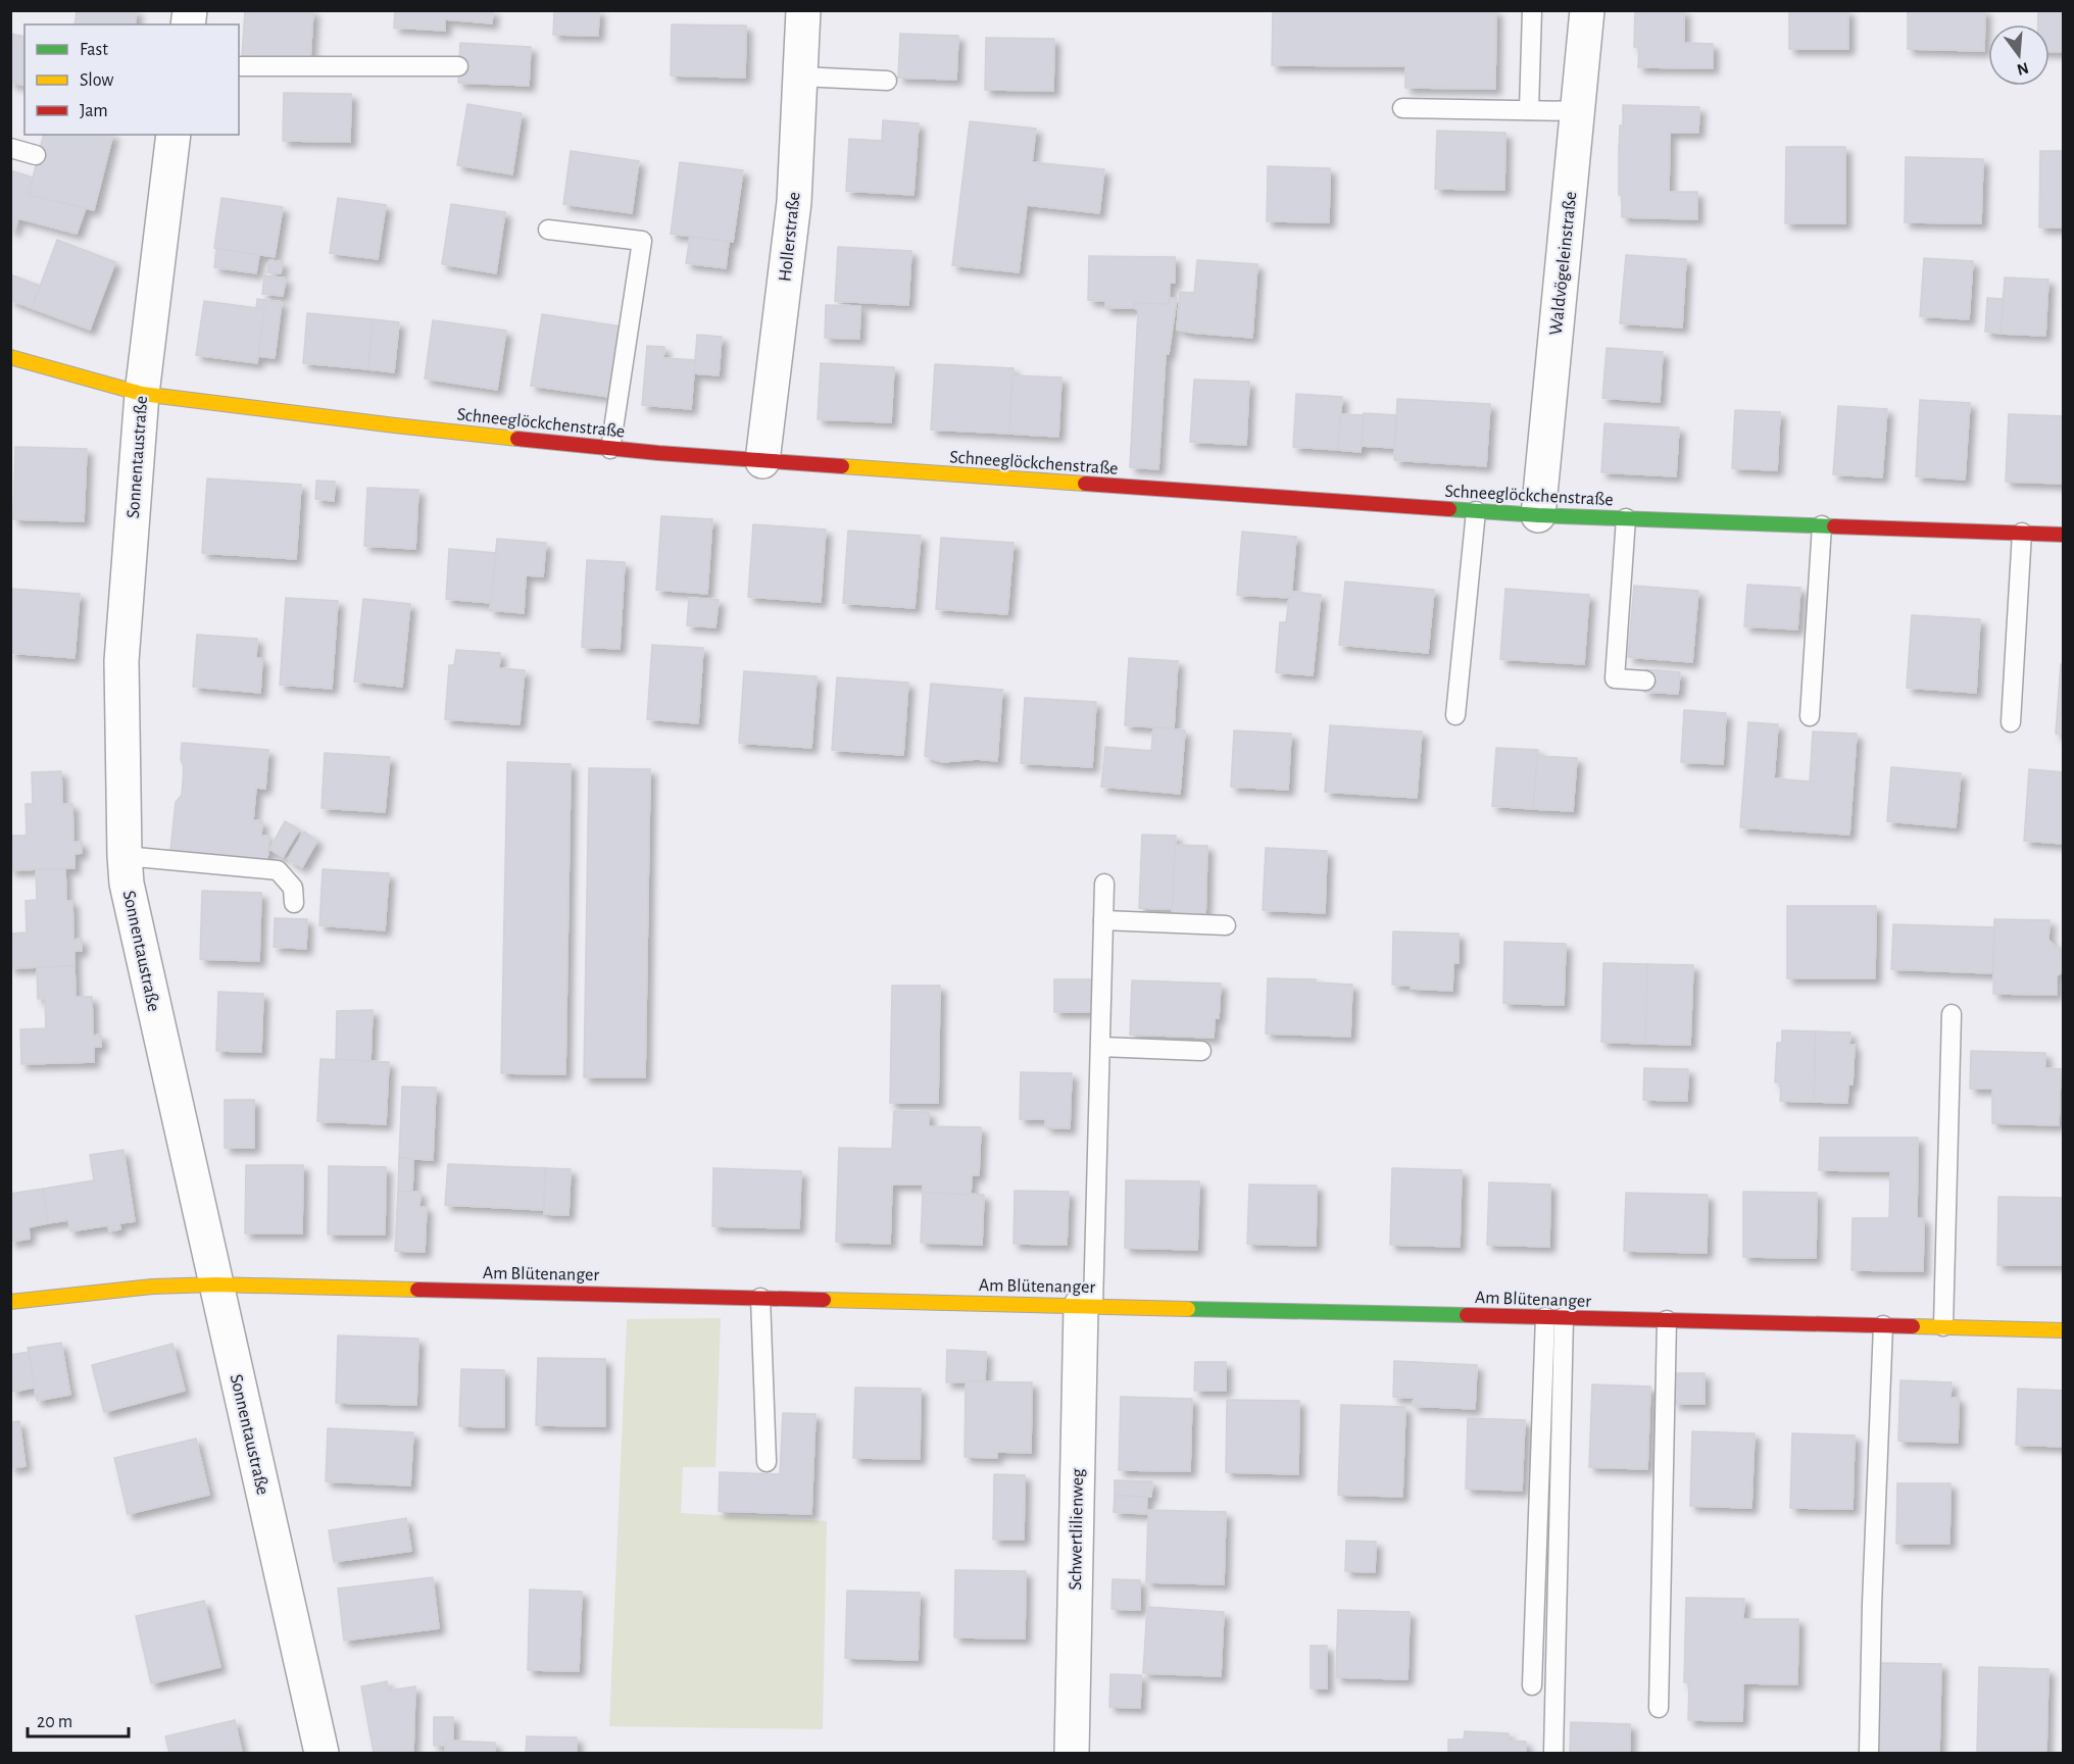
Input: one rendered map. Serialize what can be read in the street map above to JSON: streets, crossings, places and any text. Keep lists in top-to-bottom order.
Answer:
{
  "streets": {
    "street": [
      "Hollerstraße",
      "Waldvögeleinstraße",
      "Schneeglöckchenstraße",
      "Sonnentaustraße",
      "Am Blütenanger",
      "Schwertlilienweg"
    ]
  },
  "crossings": [
    ["Hollerstraße", "Schneeglöckchenstraße"],
    ["Waldvögeleinstraße", "Schneeglöckchenstraße"],
    ["Schneeglöckchenstraße", "Sonnentaustraße"],
    ["Sonnentaustraße", "Am Blütenanger"],
    ["Am Blütenanger", "Schwertlilienweg"]
  ],
  "legend": ["Fast", "Slow", "Jam"],
  "scale_bar": "20 m",
  "north": "bottom"
}
